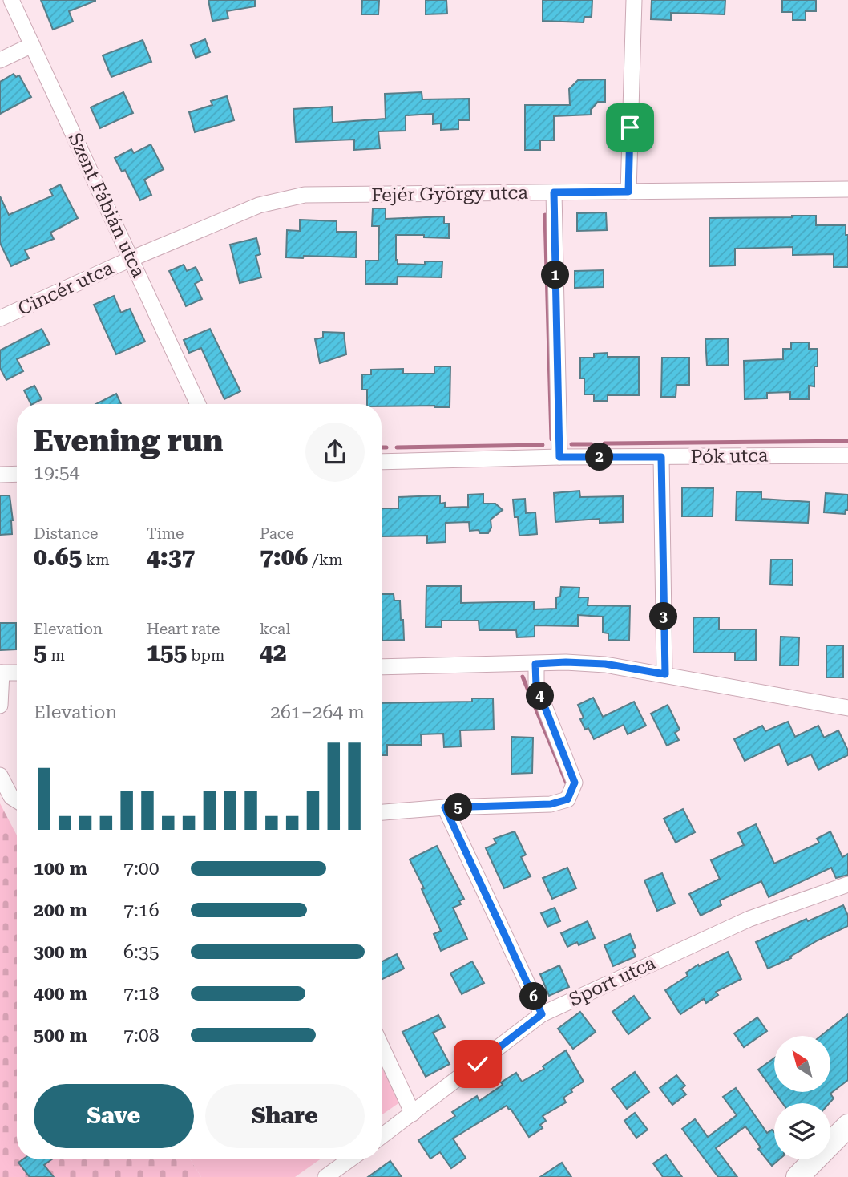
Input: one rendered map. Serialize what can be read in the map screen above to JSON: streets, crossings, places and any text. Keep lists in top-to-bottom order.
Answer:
{
  "streets": {
    "street": [
      "Fejér György utca",
      "Szent Fábián utca",
      "Cincér utca",
      "Pók utca",
      "Sport utca"
    ]
  },
  "crossings": [
    ["Fejér György utca", "Szent Fábián utca"],
    ["Fejér György utca", "Cincér utca"],
    ["Szent Fábián utca", "Cincér utca"]
  ],
  "north": "top left",
  "page": {
    "pins": [
      "1",
      "2",
      "3",
      "4",
      "5",
      "6"
    ],
    "heading": ["Evening run", "19:54"],
    "stats": [
      ["Distance", "0.65 km"],
      ["Time", "4:37"],
      ["Pace", "7:06 /km"],
      ["Elevation", "5 m"],
      ["Heart rate", "155 bpm"],
      ["kcal", "42"]
    ],
    "chart": ["Elevation", "261–264 m"],
    "list": [
      {
        "name": "100 m",
        "note": "7:00"
      },
      {
        "name": "200 m",
        "note": "7:16"
      },
      {
        "name": "300 m",
        "note": "6:35"
      },
      {
        "name": "400 m",
        "note": "7:18"
      },
      {
        "name": "500 m",
        "note": "7:08"
      }
    ],
    "buttons": ["Save", "Share"]
  }
}
